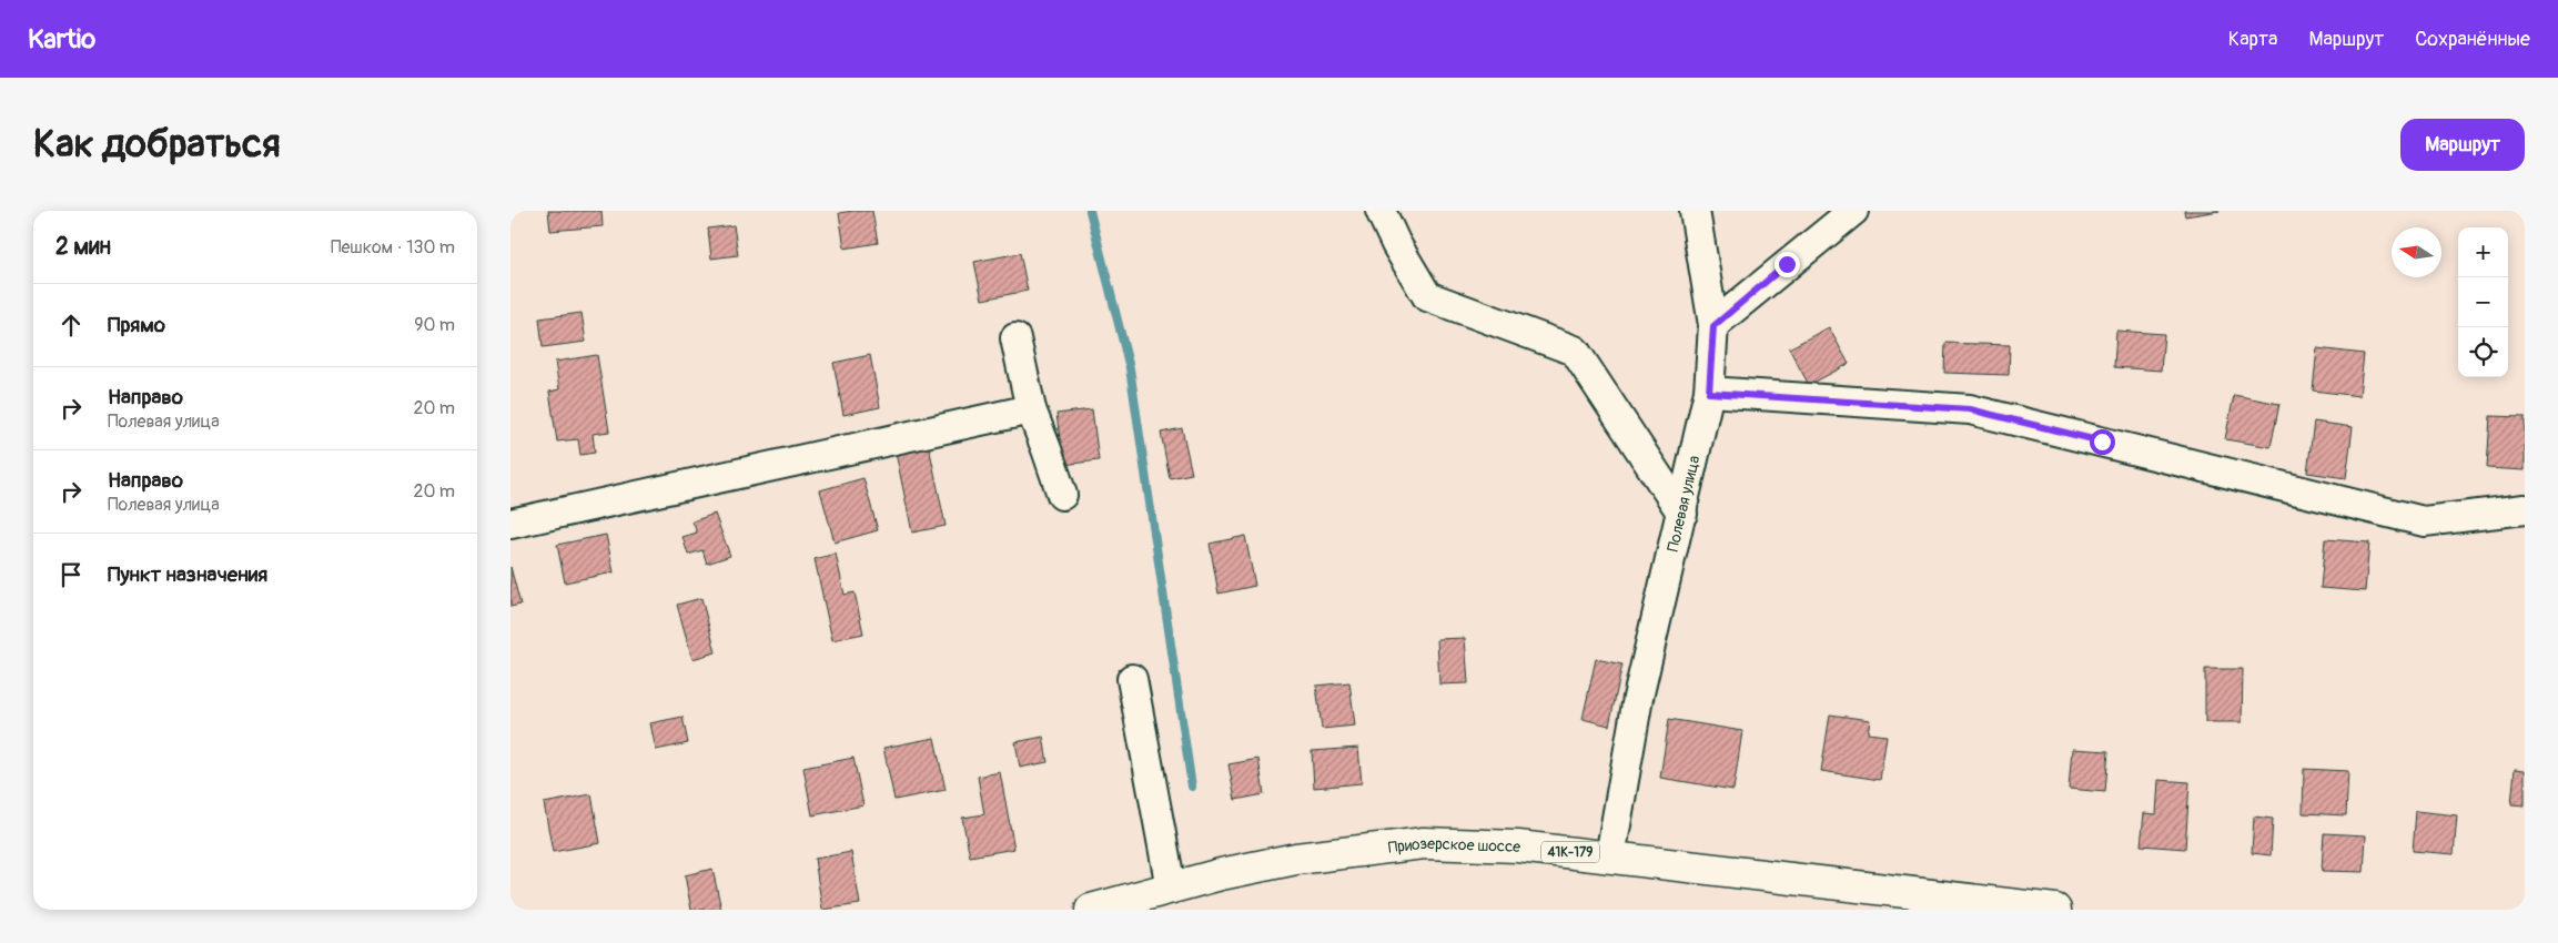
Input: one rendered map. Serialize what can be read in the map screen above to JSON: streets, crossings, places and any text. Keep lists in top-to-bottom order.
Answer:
{
  "streets": {
    "main road": ["Приозерское шоссе", "41К-179"],
    "street": ["Полевая улица"]
  },
  "crossings": [
    ["Полевая улица", "Приозерское шоссе"]
  ],
  "north": "left",
  "page": {
    "header": "Kartio",
    "nav": ["Карта", "Маршрут", "Сохранённые"],
    "buttons": "Маршрут",
    "title": "Как добраться",
    "heading": ["2 мин", "Пешком · 130 m"],
    "map_buttons": ["+", "−"],
    "list": [
      ["Прямо", "90 m"],
      ["Направо", "Полевая улица", "20 m"],
      ["Направо", "Полевая улица", "20 m"],
      "Пункт назначения"
    ]
  }
}
